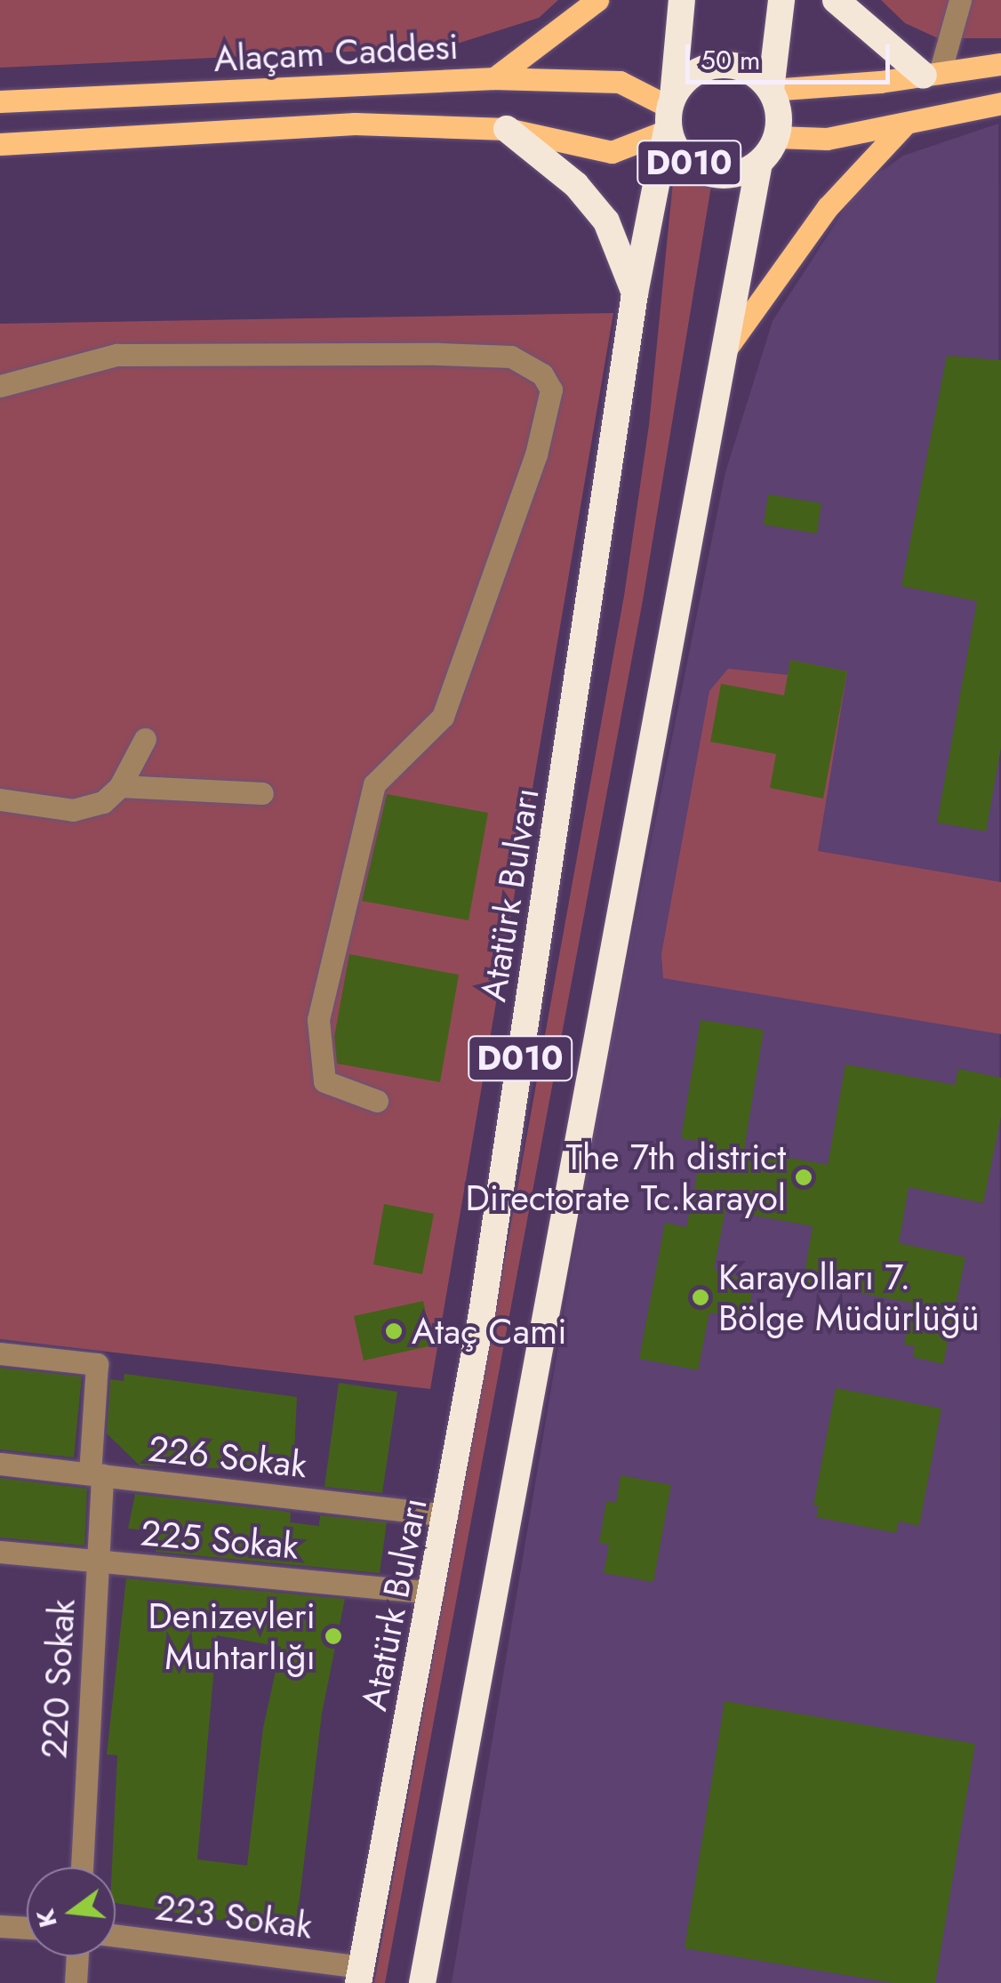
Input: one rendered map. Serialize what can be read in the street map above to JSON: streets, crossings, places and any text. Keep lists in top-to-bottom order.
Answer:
{
  "streets": {
    "highway": ["D010", "Atatürk Bulvarı"],
    "main road": ["Alaçam Caddesi"],
    "street": [
      "226 Sokak",
      "225 Sokak",
      "220 Sokak",
      "223 Sokak"
    ]
  },
  "crossings": [
    ["Alaçam Caddesi", "D010"],
    ["Alaçam Caddesi", "Atatürk Bulvarı"],
    ["D010", "Atatürk Bulvarı"],
    ["Atatürk Bulvarı", "226 Sokak"],
    ["Atatürk Bulvarı", "225 Sokak"],
    ["Atatürk Bulvarı", "223 Sokak"],
    ["226 Sokak", "220 Sokak"],
    ["225 Sokak", "220 Sokak"]
  ],
  "places": [
    "The 7th district Directorate Tc.karayol",
    "Karayolları 7. Bölge Müdürlüğü",
    "Ataç Cami",
    "Denizevleri Muhtarlığı"
  ],
  "scale_bar": "50 m",
  "north": "left"
}
